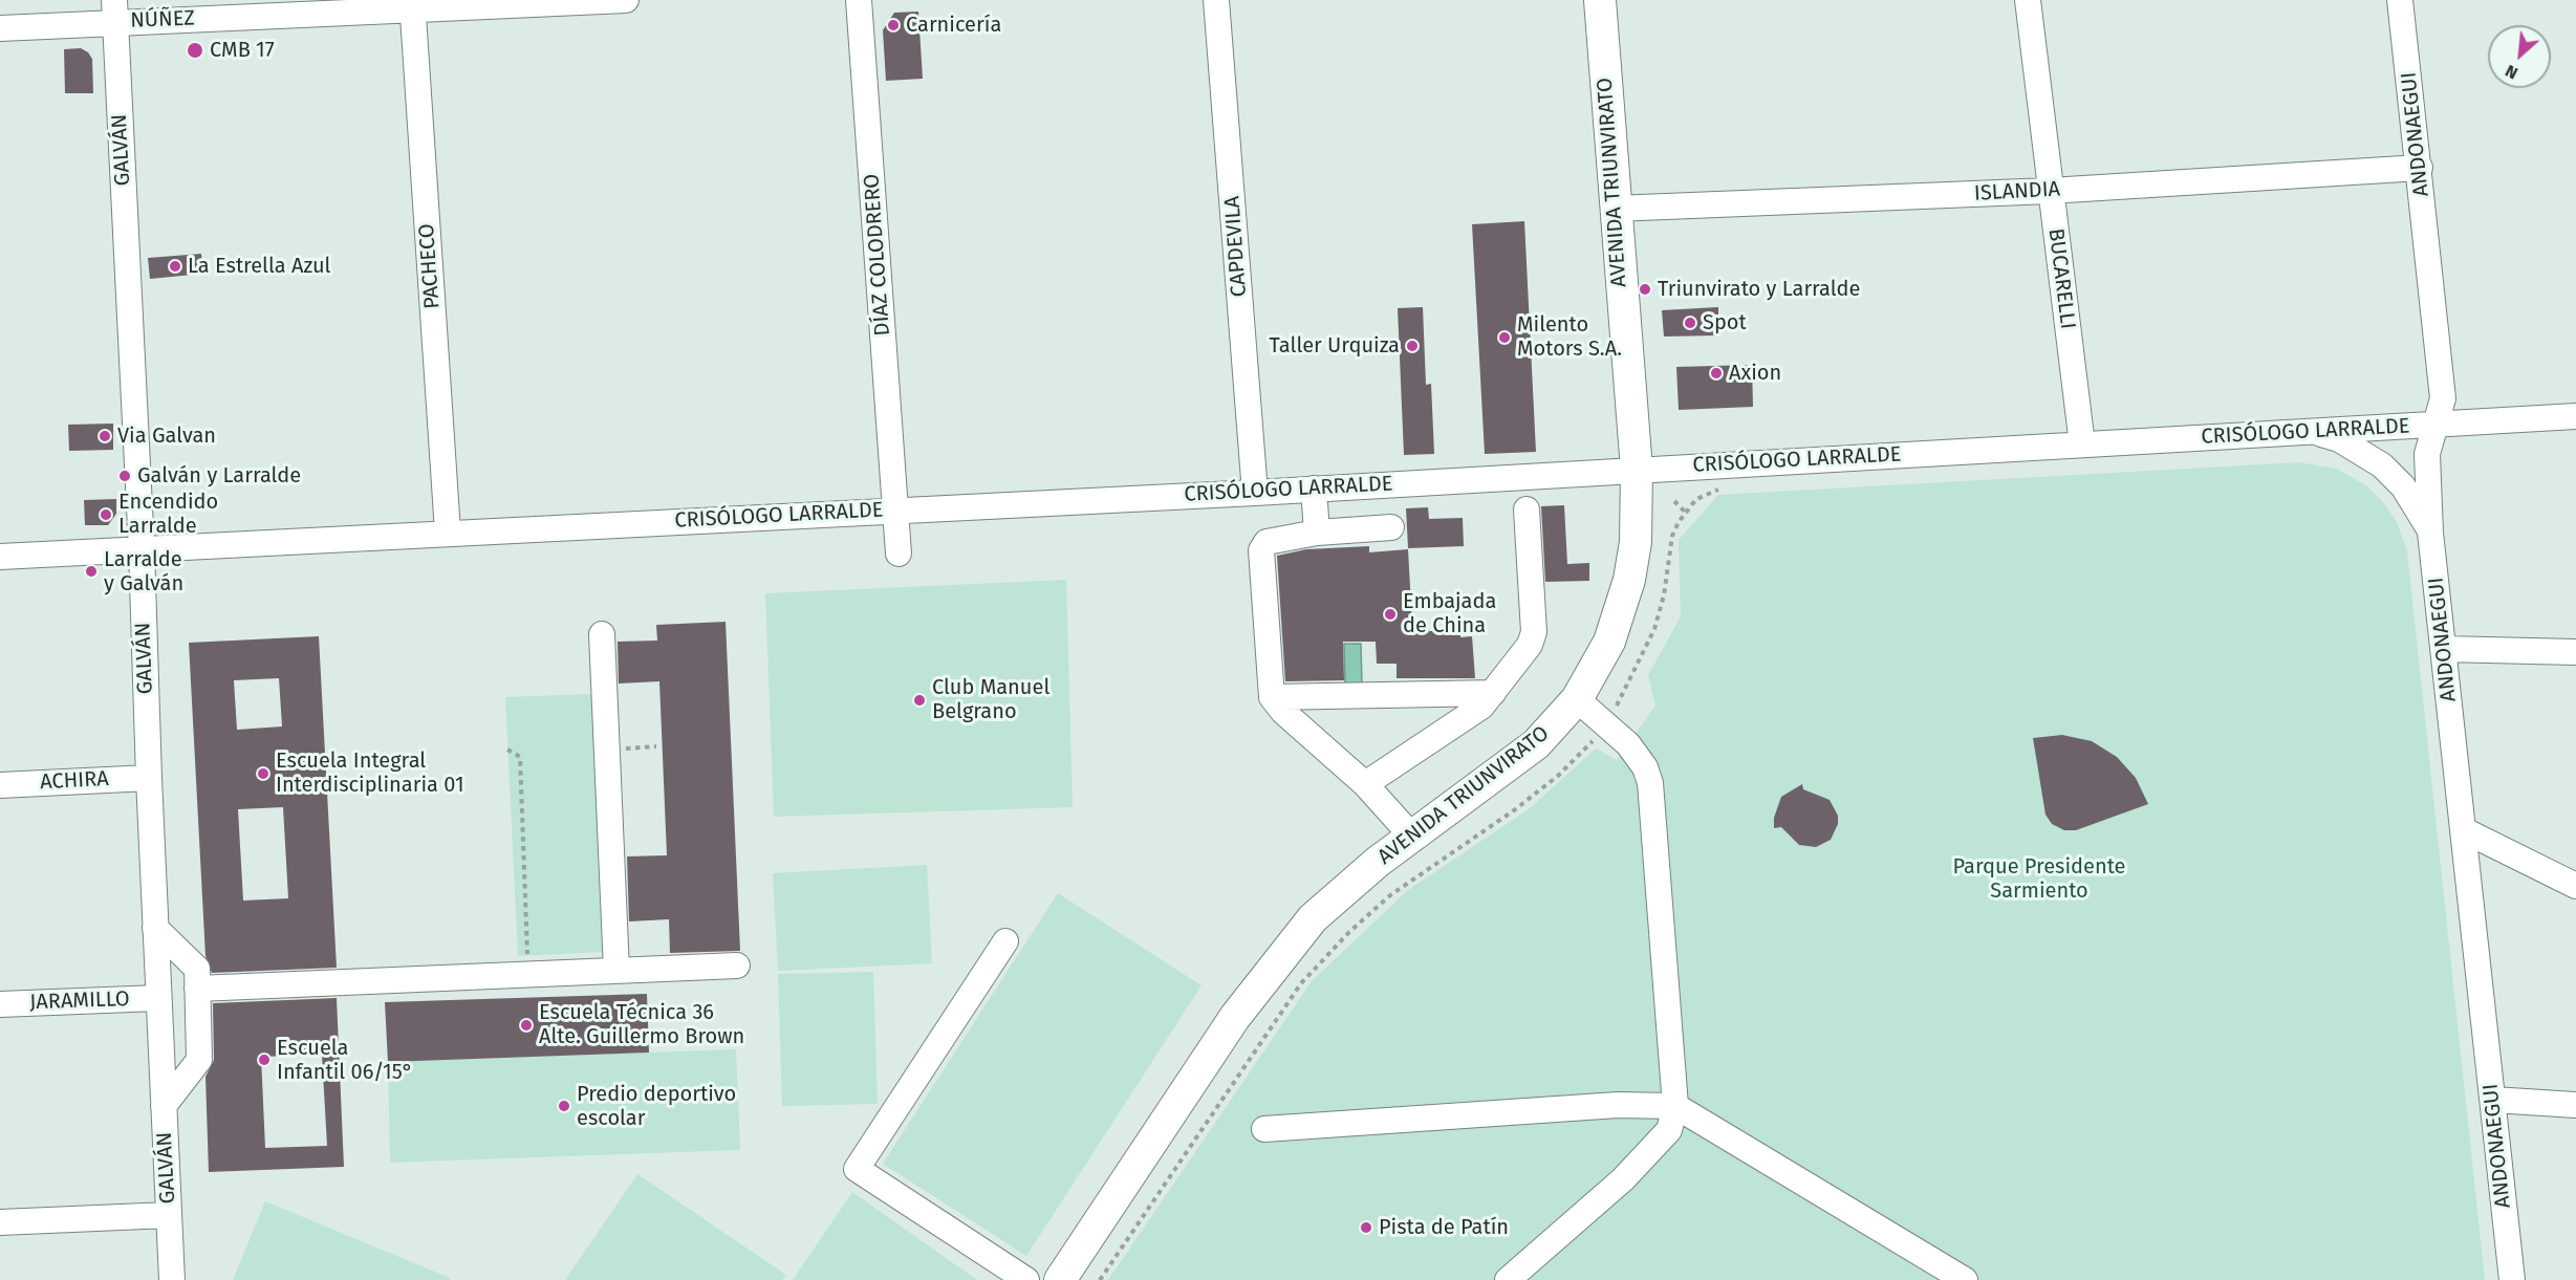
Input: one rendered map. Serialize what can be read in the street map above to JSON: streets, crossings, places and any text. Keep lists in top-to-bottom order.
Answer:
{
  "streets": {
    "main road": ["AVENIDA TRIUNVIRATO"],
    "street": [
      "NÚÑEZ",
      "ANDONAEGUI",
      "GALVÁN",
      "ISLANDIA",
      "CAPDEVILA",
      "DÍAZ COLODRERO",
      "PACHECO",
      "BUCARELLI",
      "CRISÓLOGO LARRALDE",
      "ACHIRA",
      "JARAMILLO"
    ]
  },
  "crossings": [
    ["NÚÑEZ", "GALVÁN"],
    ["NÚÑEZ", "PACHECO"],
    ["ANDONAEGUI", "ISLANDIA"],
    ["ANDONAEGUI", "CRISÓLOGO LARRALDE"],
    ["GALVÁN", "CRISÓLOGO LARRALDE"],
    ["GALVÁN", "ACHIRA"],
    ["GALVÁN", "JARAMILLO"],
    ["AVENIDA TRIUNVIRATO", "ISLANDIA"],
    ["AVENIDA TRIUNVIRATO", "CRISÓLOGO LARRALDE"],
    ["ISLANDIA", "BUCARELLI"],
    ["CAPDEVILA", "CRISÓLOGO LARRALDE"],
    ["DÍAZ COLODRERO", "CRISÓLOGO LARRALDE"],
    ["PACHECO", "CRISÓLOGO LARRALDE"],
    ["BUCARELLI", "CRISÓLOGO LARRALDE"]
  ],
  "parks": ["Parque Presidente Sarmiento"],
  "places": [
    "Carnicería",
    "CMB 17",
    "La Estrella Azul",
    "Triunvirato y Larralde",
    "Spot",
    "Milento Motors S.A.",
    "Taller Urquiza",
    "Axion",
    "Via Galvan",
    "Galván y Larralde",
    "Encendido Larralde",
    "Larralde y Galván",
    "Embajada de China",
    "Club Manuel Belgrano",
    "Escuela Integral Interdisciplinaria 01",
    "Escuela Técnica 36 Alte. Guillermo Brown",
    "Escuela Infantil 06/15°",
    "Predio deportivo escolar",
    "Pista de Patín"
  ],
  "north": "bottom left"
}
